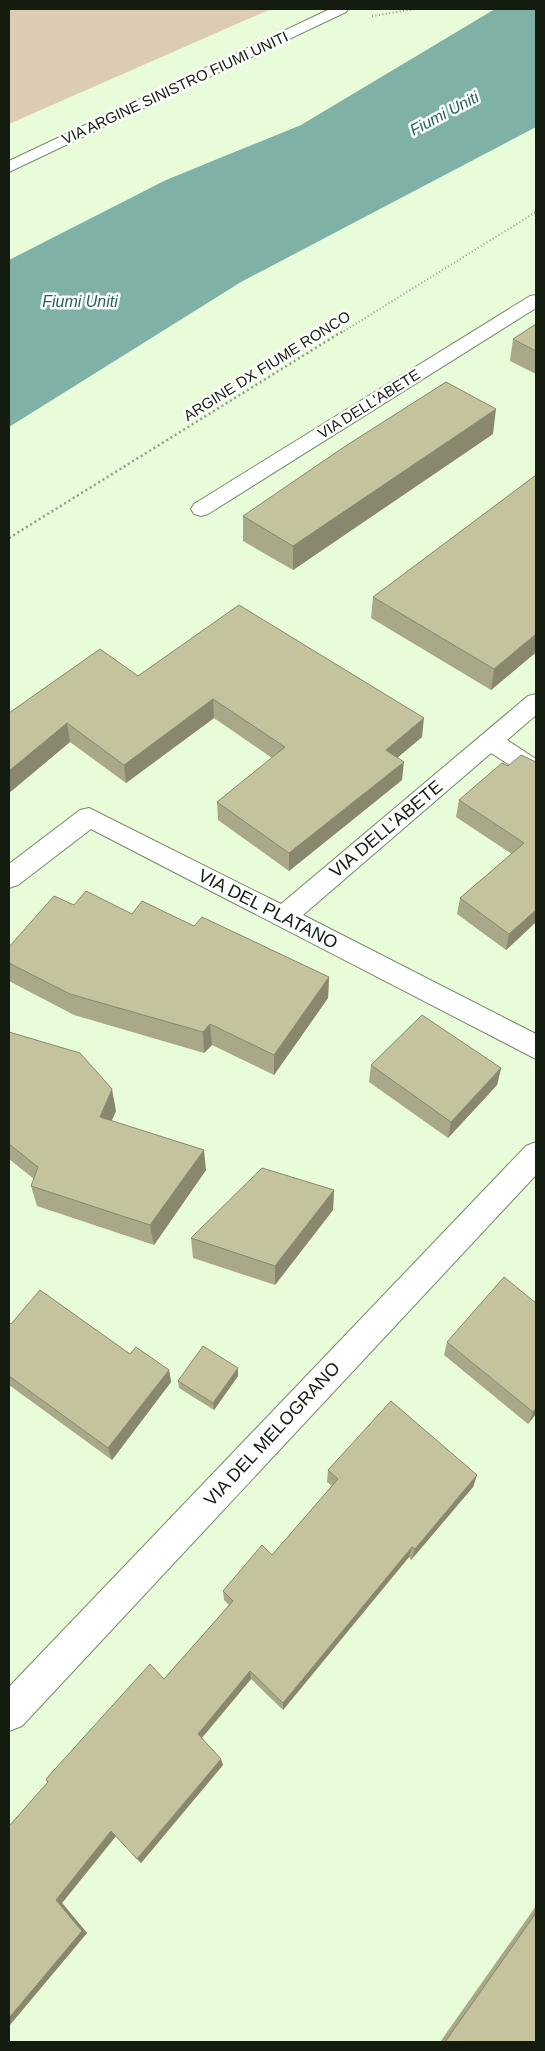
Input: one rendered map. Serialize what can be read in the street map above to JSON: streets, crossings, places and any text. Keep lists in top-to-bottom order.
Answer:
{
  "streets": {
    "street": [
      "VIA ARGINE SINISTRO FIUMI UNITI",
      "VIA DELL'ABETE",
      "VIA DEL PLATANO",
      "VIA DEL MELOGRANO"
    ],
    "path": ["ARGINE DX FIUME RONCO"]
  },
  "crossings": [
    ["VIA DELL'ABETE", "VIA DEL PLATANO"]
  ],
  "water": ["Fiumi Uniti"]
}
